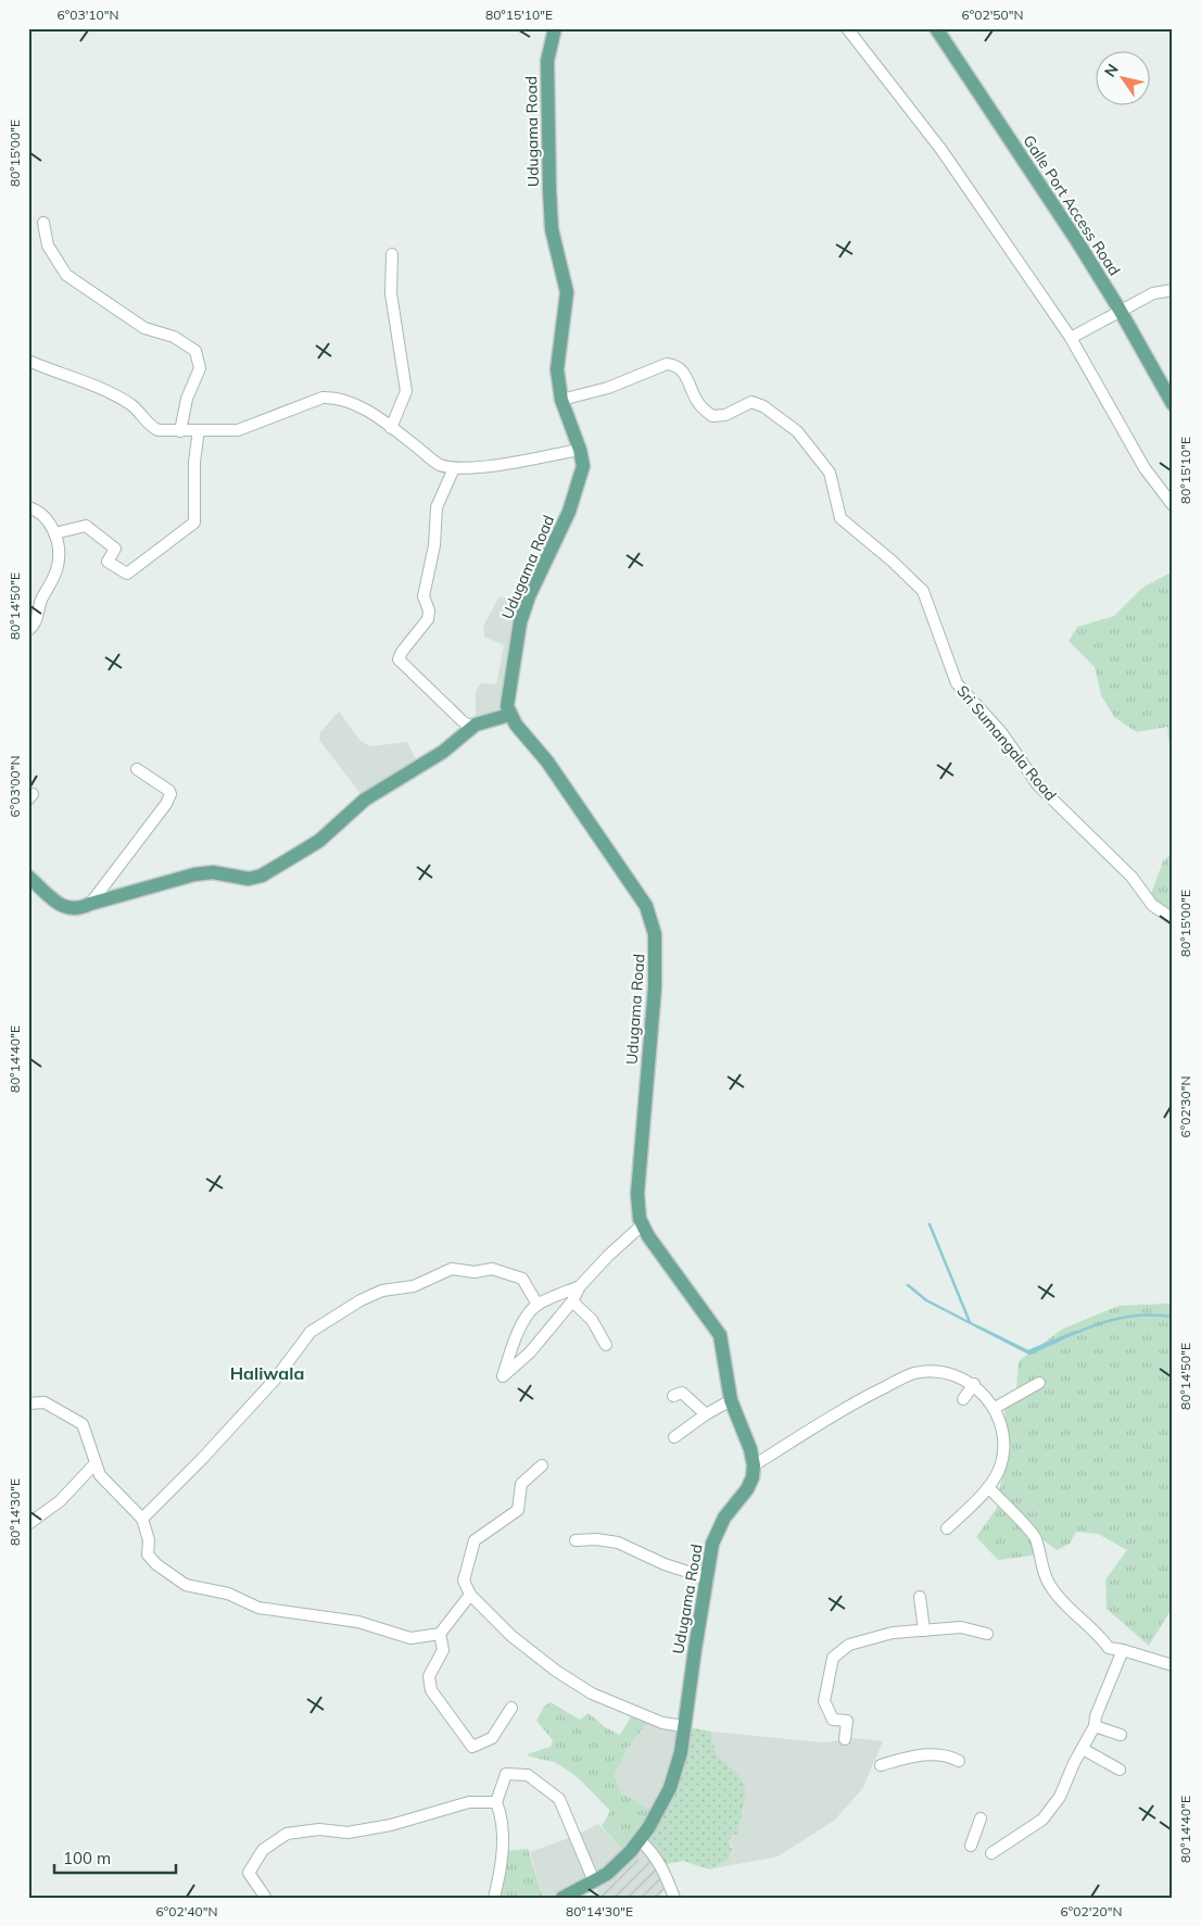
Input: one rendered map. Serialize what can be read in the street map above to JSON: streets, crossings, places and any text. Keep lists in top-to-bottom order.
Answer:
{
  "streets": {
    "main road": ["Udugama Road", "Galle Port Access Road"],
    "street": ["Sri Sumangala Road"]
  },
  "crossings": [
    ["Udugama Road", "Sri Sumangala Road"]
  ],
  "districts": ["Haliwala"],
  "scale_bar": "100 m",
  "north": "top left",
  "coordinates": [
    "6°03'10\"N",
    "80°15'10\"E",
    "6°02'50\"N",
    "80°15'00\"E",
    "80°14'50\"E",
    "6°03'00\"N",
    "80°14'40\"E",
    "6°02'30\"N",
    "80°14'30\"E",
    "6°02'40\"N",
    "6°02'20\"N"
  ]
}
